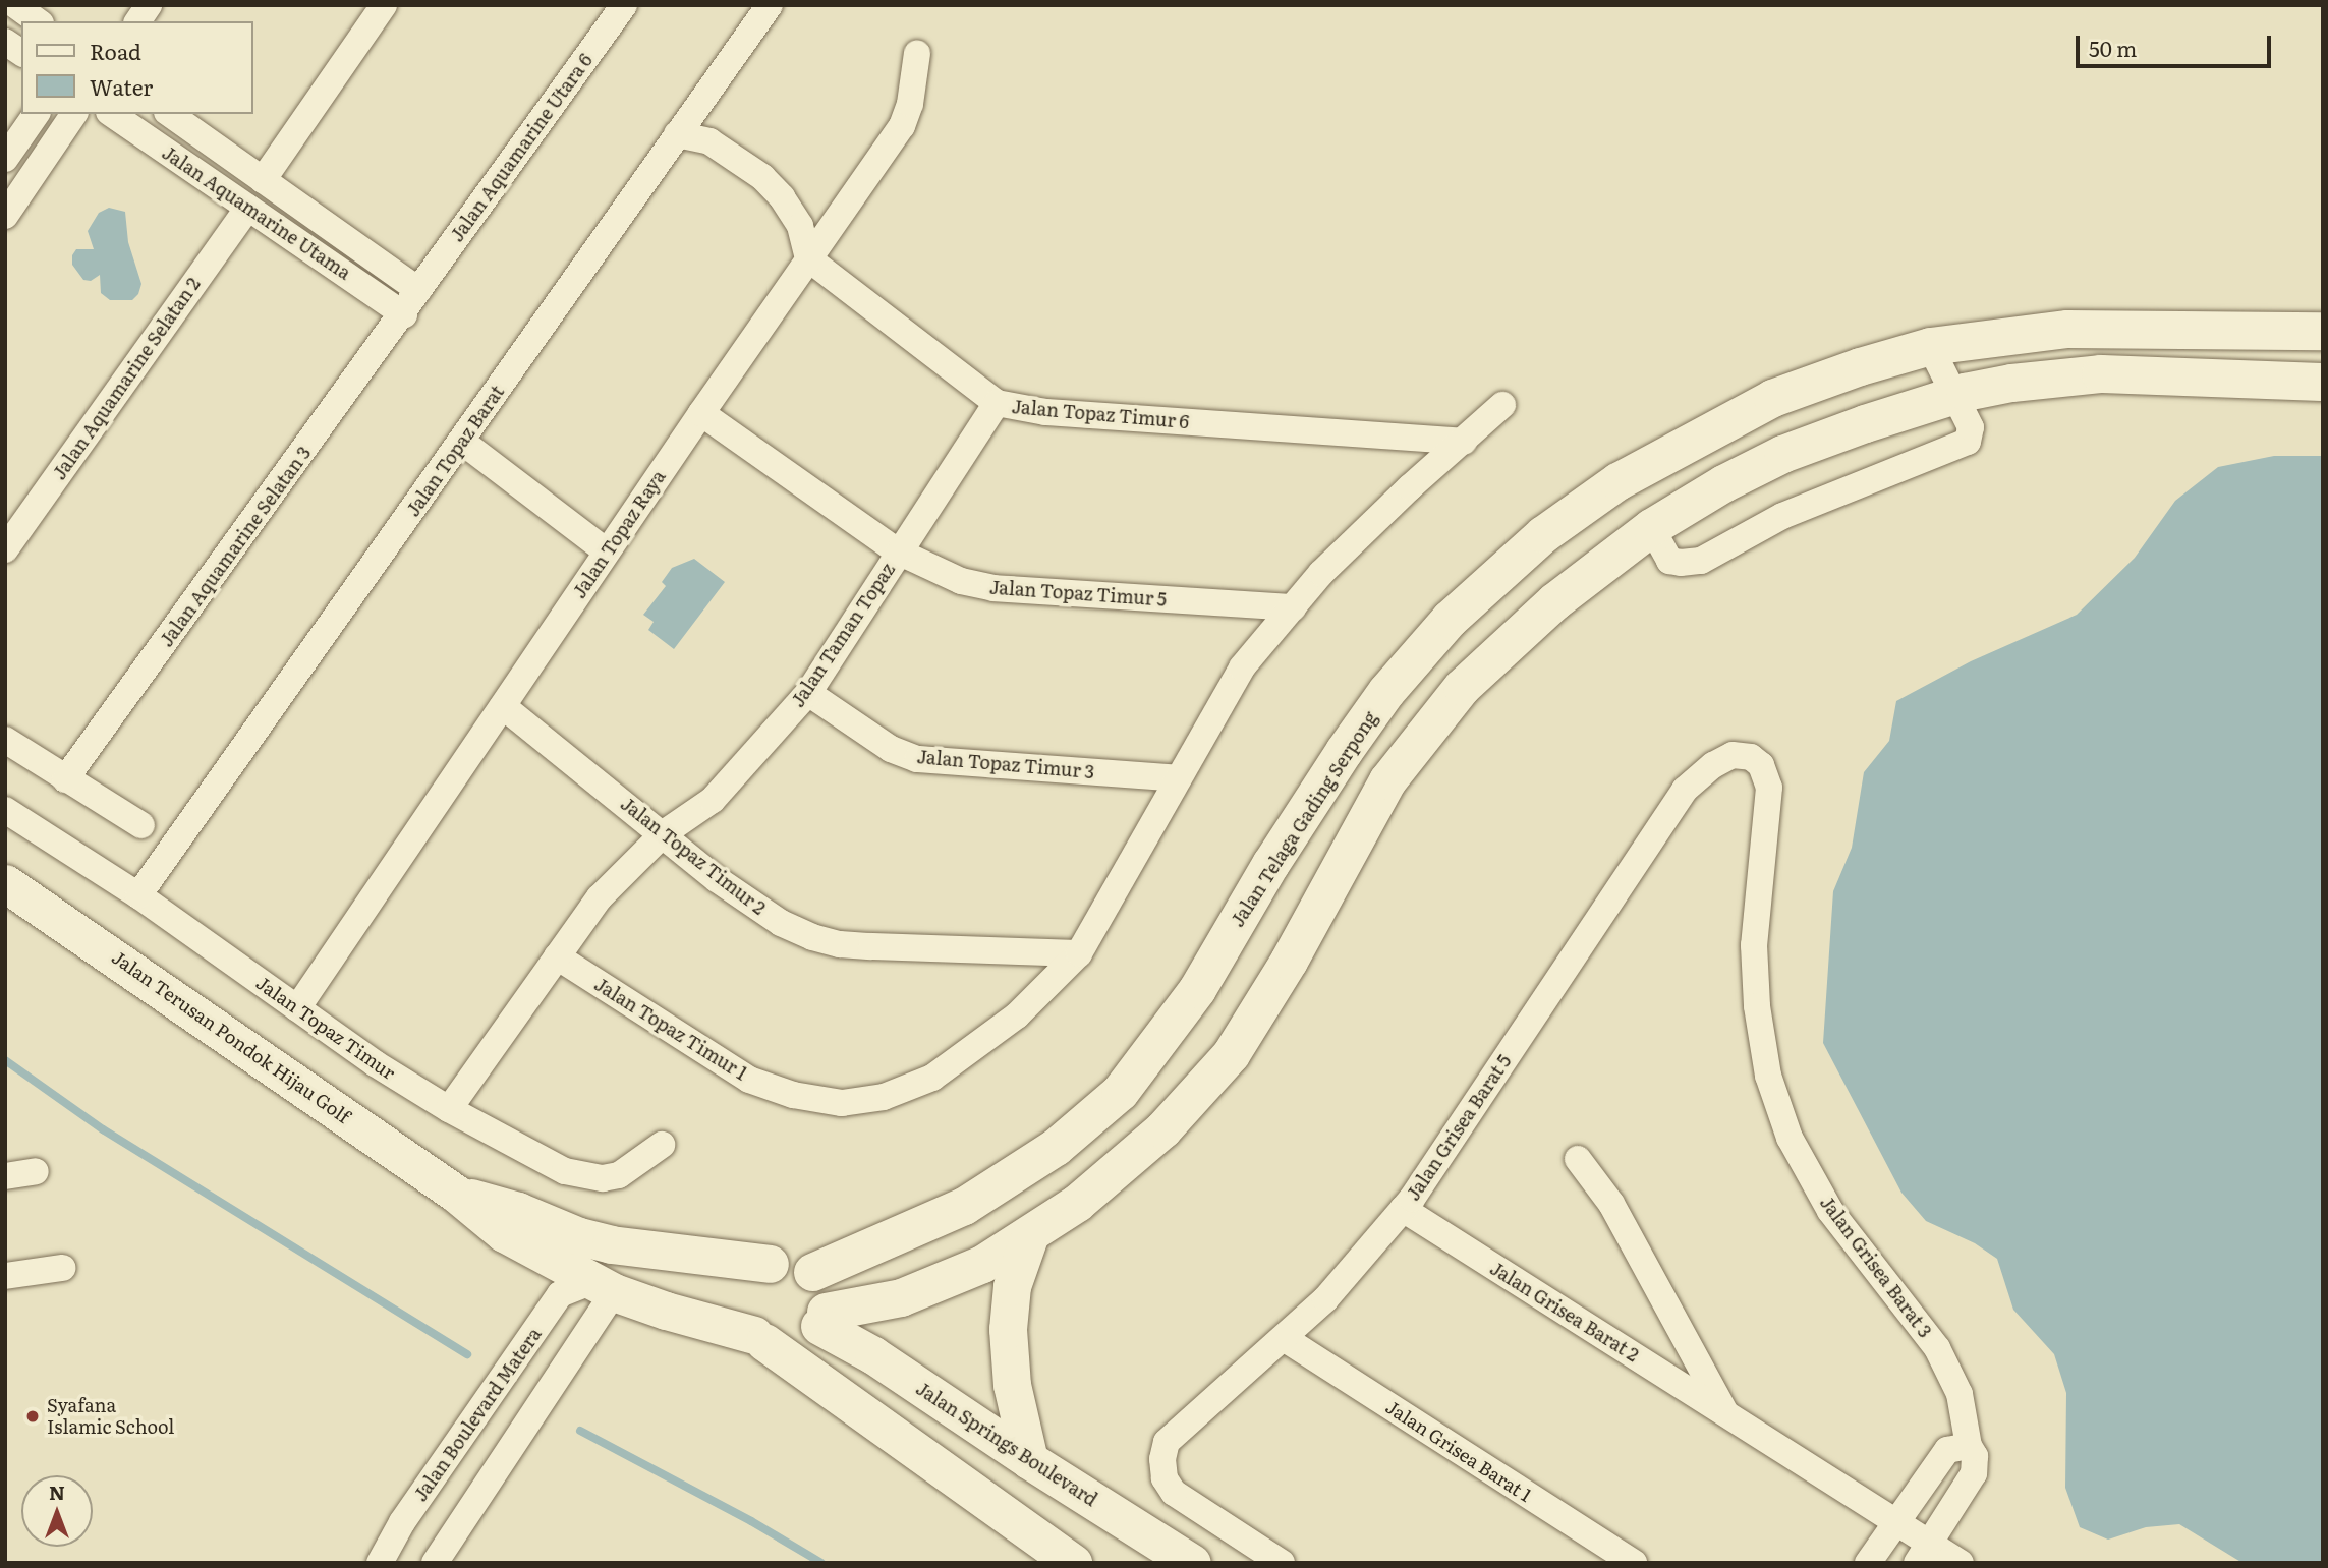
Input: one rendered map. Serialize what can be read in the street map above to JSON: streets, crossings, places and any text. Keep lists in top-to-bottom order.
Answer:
{
  "streets": {
    "main road": ["Jalan Telaga Gading Serpong", "Jalan Terusan Pondok Hijau Golf", "Jalan Springs Boulevard"],
    "street": [
      "Jalan Aquamarine Utara 6",
      "Jalan Aquamarine Utama",
      "Jalan Aquamarine Selatan 2",
      "Jalan Topaz Timur 6",
      "Jalan Topaz Barat",
      "Jalan Topaz Raya",
      "Jalan Aquamarine Selatan 3",
      "Jalan Topaz Timur 5",
      "Jalan Taman Topaz",
      "Jalan Topaz Timur 3",
      "Jalan Topaz Timur 2",
      "Jalan Topaz Timur",
      "Jalan Topaz Timur 1",
      "Jalan Grisea Barat 5",
      "Jalan Grisea Barat 3",
      "Jalan Grisea Barat 2",
      "Jalan Boulevard Matera",
      "Jalan Grisea Barat 1"
    ]
  },
  "crossings": [
    ["Jalan Aquamarine Utara 6", "Jalan Aquamarine Utama"],
    ["Jalan Aquamarine Utara 6", "Jalan Aquamarine Selatan 3"],
    ["Jalan Aquamarine Utama", "Jalan Aquamarine Selatan 2"],
    ["Jalan Aquamarine Utama", "Jalan Aquamarine Selatan 3"],
    ["Jalan Topaz Timur 6", "Jalan Topaz Raya"],
    ["Jalan Topaz Timur 6", "Jalan Taman Topaz"],
    ["Jalan Topaz Timur 6", "Jalan Topaz Timur 1"],
    ["Jalan Topaz Barat", "Jalan Topaz Timur"],
    ["Jalan Topaz Raya", "Jalan Topaz Timur 5"],
    ["Jalan Topaz Raya", "Jalan Topaz Timur 2"],
    ["Jalan Topaz Raya", "Jalan Topaz Timur"],
    ["Jalan Topaz Timur 5", "Jalan Taman Topaz"],
    ["Jalan Topaz Timur 5", "Jalan Topaz Timur 1"],
    ["Jalan Taman Topaz", "Jalan Topaz Timur 3"],
    ["Jalan Taman Topaz", "Jalan Topaz Timur 2"],
    ["Jalan Taman Topaz", "Jalan Topaz Timur"],
    ["Jalan Taman Topaz", "Jalan Topaz Timur 1"],
    ["Jalan Topaz Timur 3", "Jalan Topaz Timur 1"],
    ["Jalan Telaga Gading Serpong", "Jalan Terusan Pondok Hijau Golf"],
    ["Jalan Telaga Gading Serpong", "Jalan Springs Boulevard"],
    ["Jalan Topaz Timur 2", "Jalan Topaz Timur 1"],
    ["Jalan Terusan Pondok Hijau Golf", "Jalan Boulevard Matera"],
    ["Jalan Terusan Pondok Hijau Golf", "Jalan Springs Boulevard"],
    ["Jalan Grisea Barat 5", "Jalan Grisea Barat 3"],
    ["Jalan Grisea Barat 5", "Jalan Grisea Barat 2"],
    ["Jalan Grisea Barat 5", "Jalan Grisea Barat 1"],
    ["Jalan Grisea Barat 3", "Jalan Grisea Barat 2"]
  ],
  "places": ["Syafana Islamic School"],
  "legend": ["Road", "Water"],
  "scale_bar": "50 m",
  "north": "top"
}
